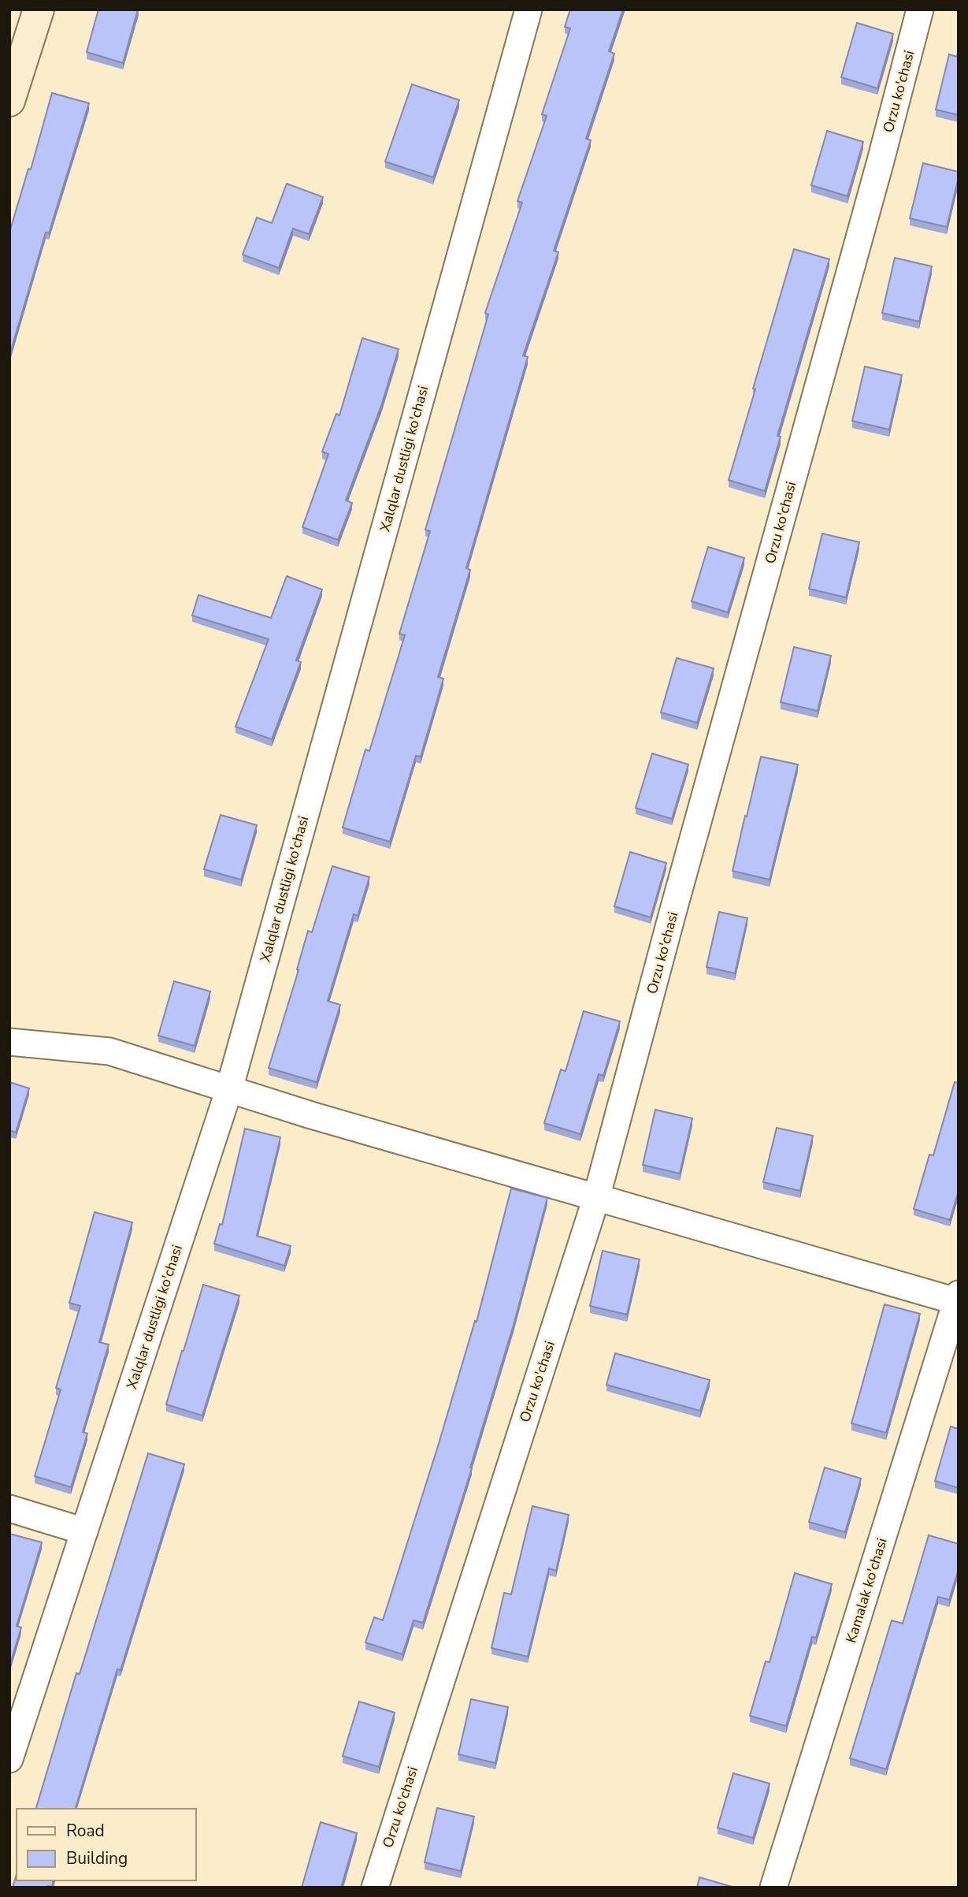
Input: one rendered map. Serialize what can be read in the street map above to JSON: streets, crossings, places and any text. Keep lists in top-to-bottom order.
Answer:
{
  "streets": {
    "street": ["Orzu ko'chasi", "Xalqlar dustligi ko'chasi", "Kamalak ko'chasi"]
  },
  "legend": ["Road", "Building"]
}
